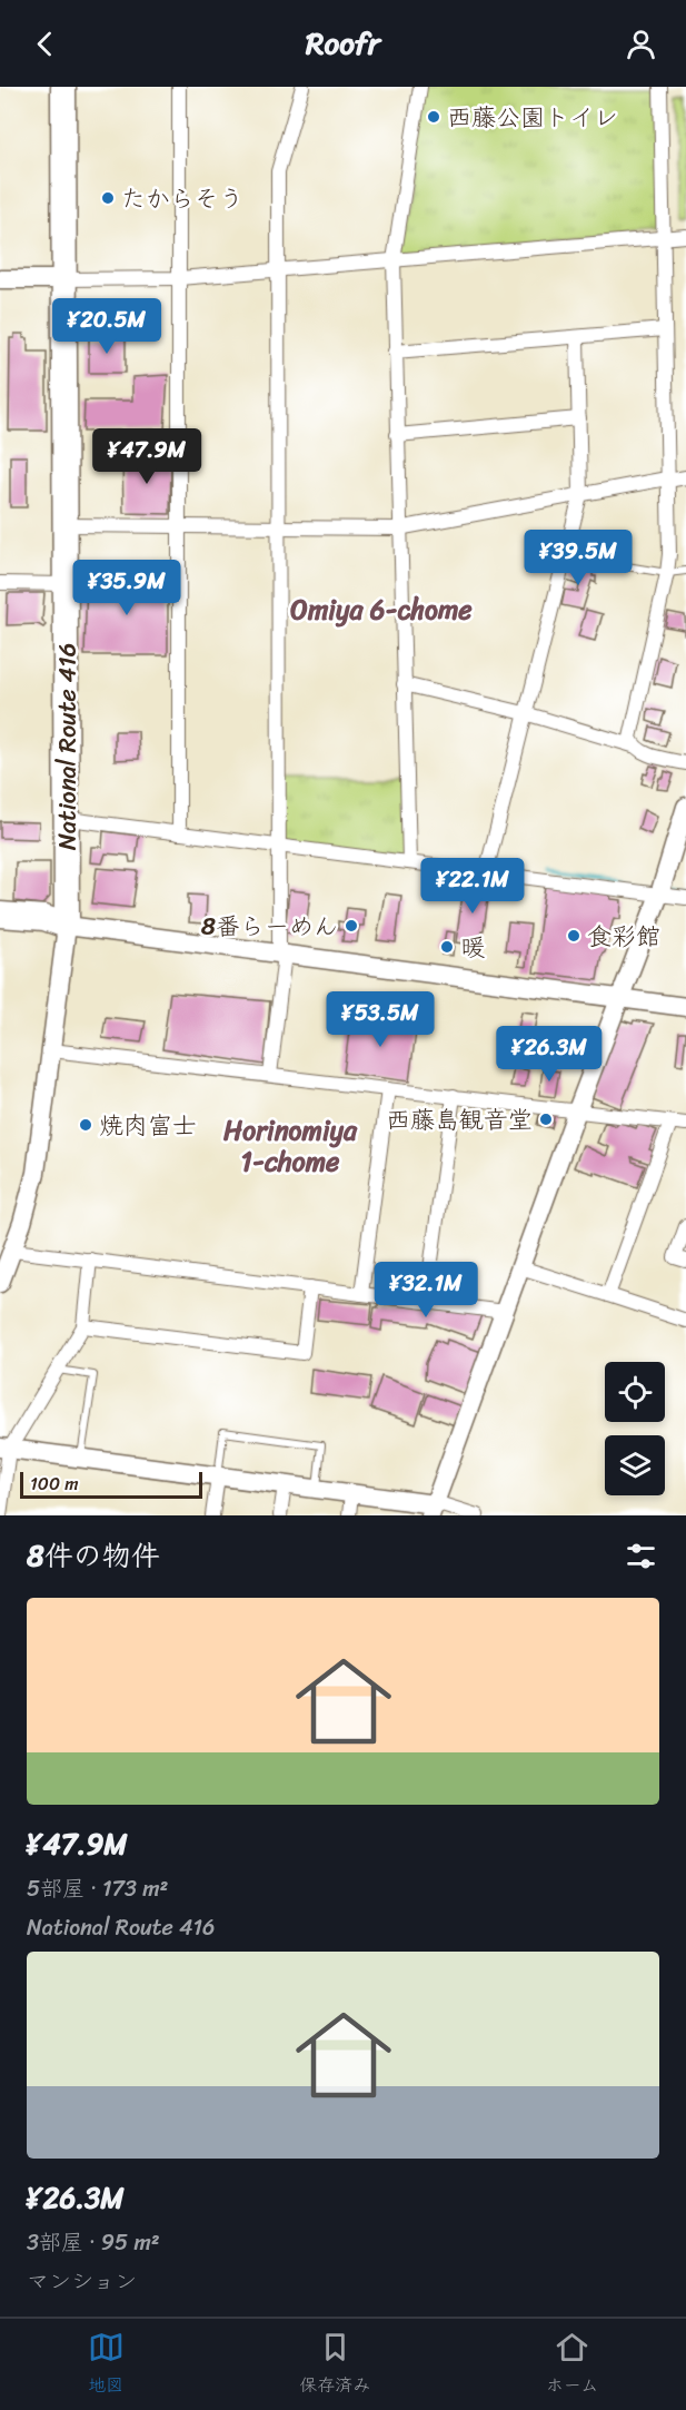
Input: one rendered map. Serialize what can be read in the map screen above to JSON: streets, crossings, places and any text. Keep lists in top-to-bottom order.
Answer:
{
  "streets": {
    "highway": ["National Route 416"]
  },
  "districts": ["Omiya 6-chome", "Horinomiya 1-chome"],
  "places": [
    "西藤公園トイレ",
    "たからそう",
    "8番らーめん",
    "食彩館",
    "暖",
    "西藤島観音堂",
    "焼肉富士"
  ],
  "scale_bar": "100 m",
  "page": {
    "header": "Roofr",
    "price": [
      "¥20.5M",
      "¥47.9M",
      "¥39.5M",
      "¥35.9M",
      "¥22.1M",
      "¥53.5M",
      "¥26.3M",
      "¥32.1M"
    ],
    "scale": "100 m",
    "heading": "8件の物件",
    "list": [
      {
        "name": "¥47.9M",
        "note": "5部屋 · 173 m² · National Route 416"
      },
      {
        "name": "¥26.3M",
        "note": "3部屋 · 95 m² · マンション"
      }
    ],
    "tabs": ["地図", "保存済み", "ホーム"]
  }
}
